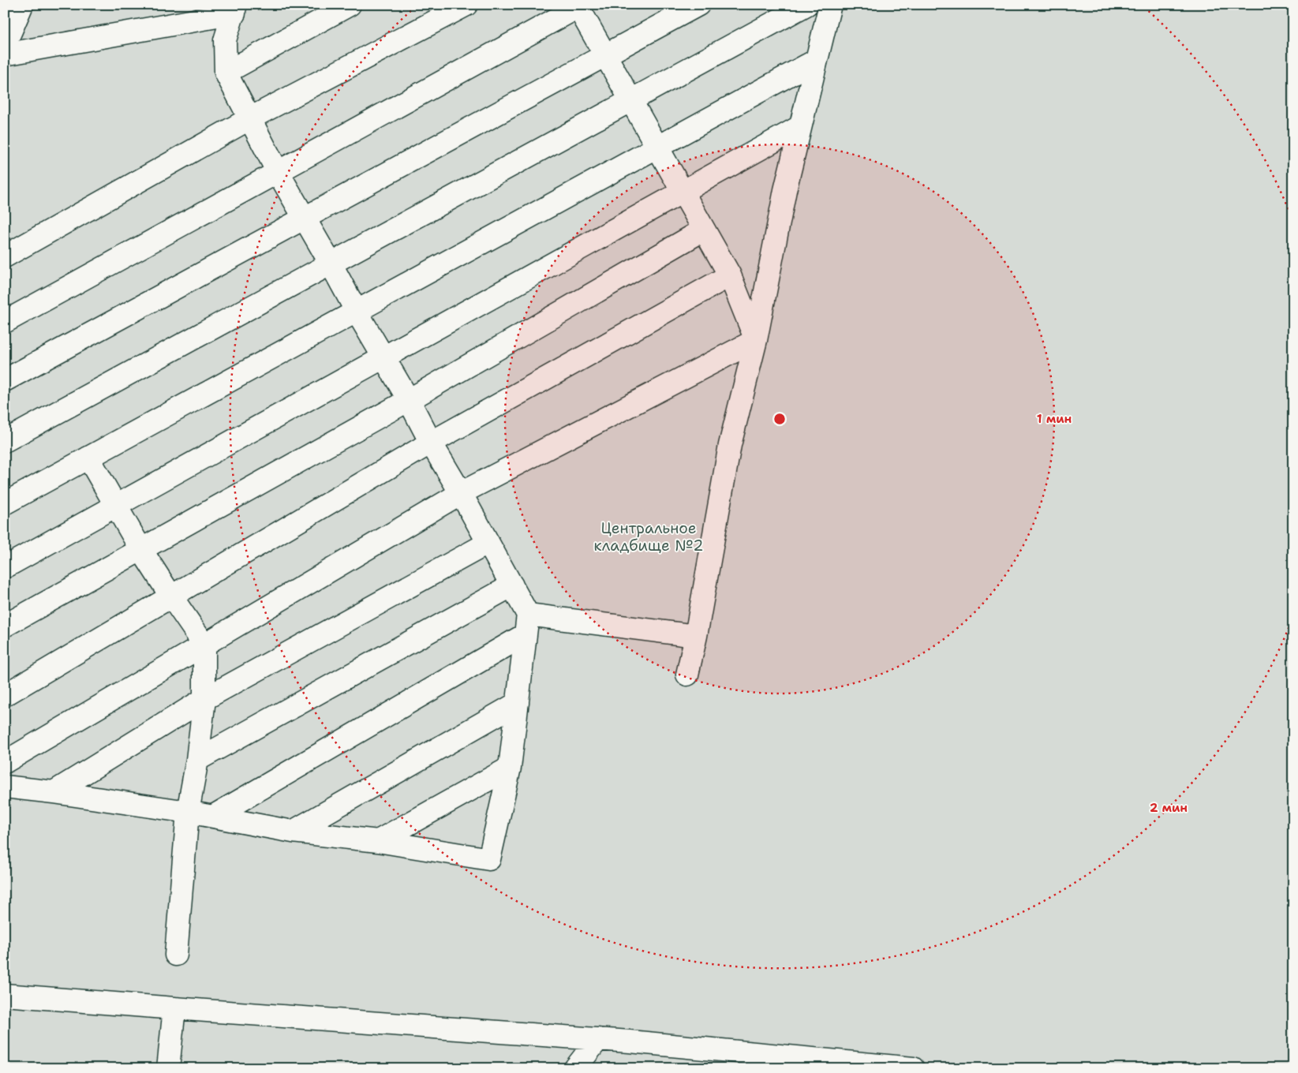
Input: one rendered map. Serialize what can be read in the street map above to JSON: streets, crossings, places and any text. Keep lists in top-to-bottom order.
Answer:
{
  "parks": ["Центральное кладбище №2"],
  "rings": ["1 мин", "2 мин"]
}
